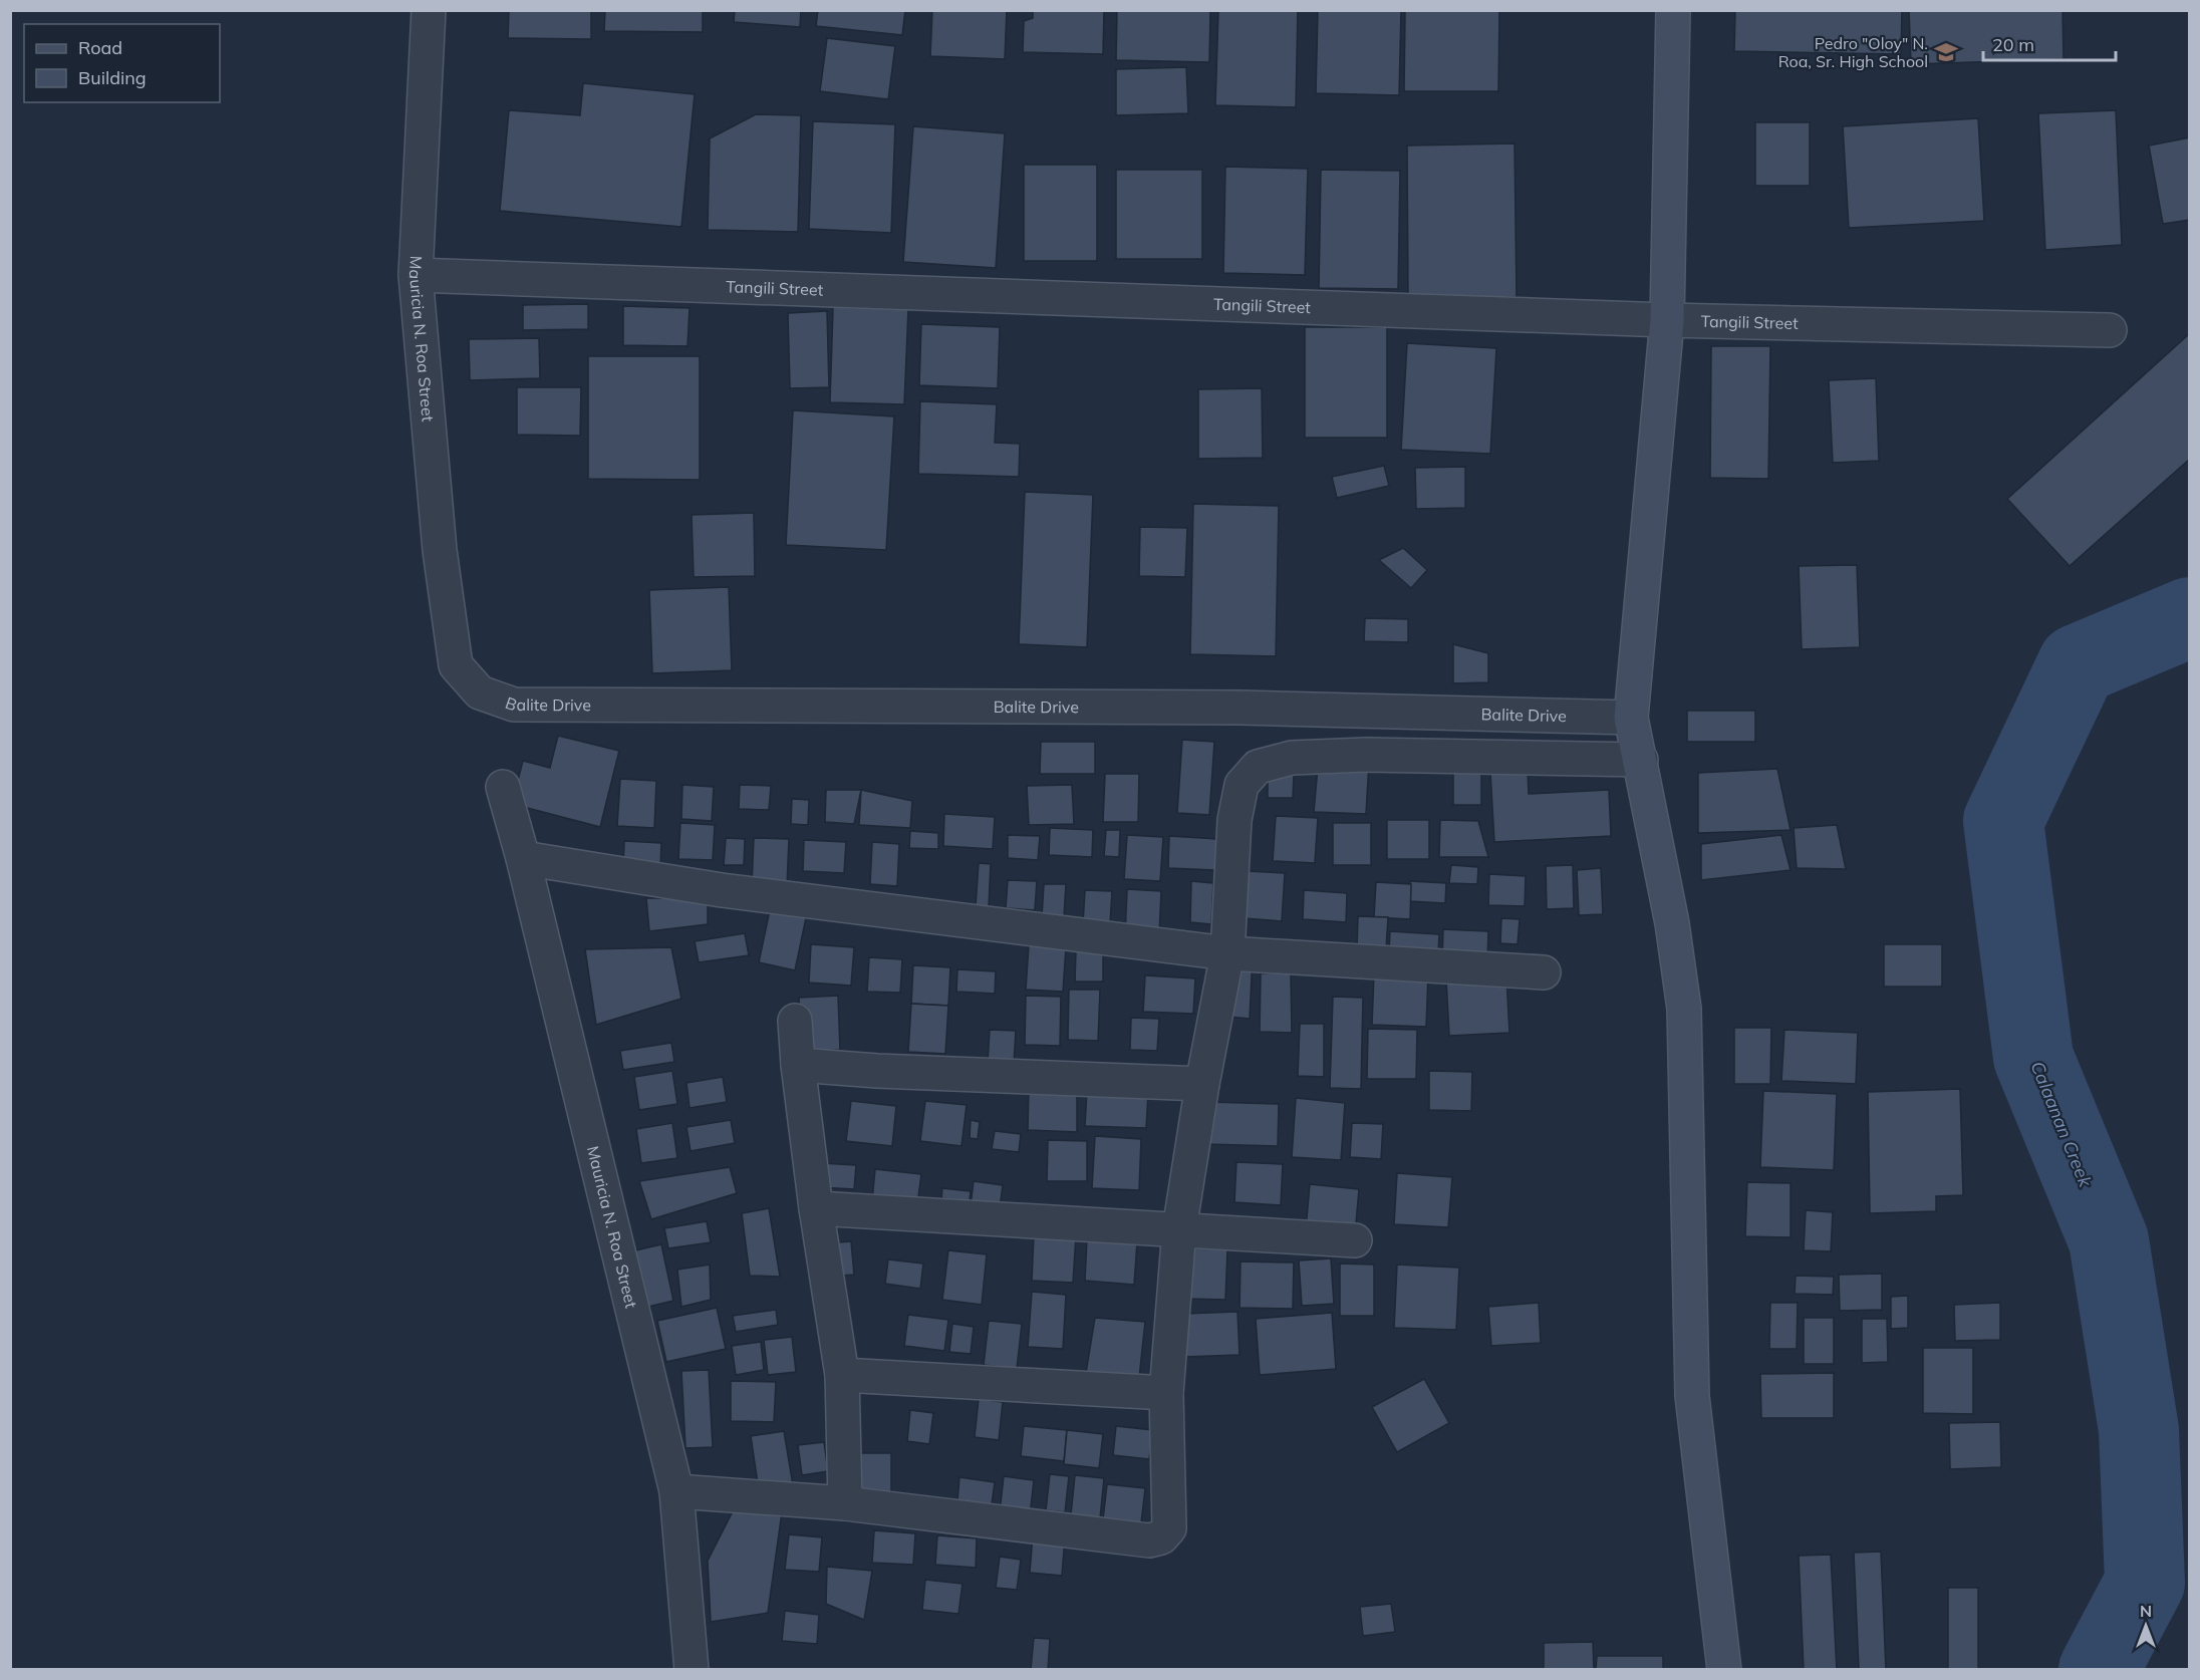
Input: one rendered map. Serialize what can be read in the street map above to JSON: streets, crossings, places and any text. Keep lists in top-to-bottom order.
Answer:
{
  "streets": {
    "street": ["Tangili Street", "Mauricia N. Roa Street", "Balite Drive"]
  },
  "crossings": [
    ["Tangili Street", "Mauricia N. Roa Street"],
    ["Mauricia N. Roa Street", "Balite Drive"]
  ],
  "water": ["Calaanan Creek"],
  "places": {
    "school or university": ["Pedro \"Oloy\" N. Roa, Sr. High School"]
  },
  "legend": ["Road", "Building"],
  "scale_bar": "20 m",
  "north": "top"
}
